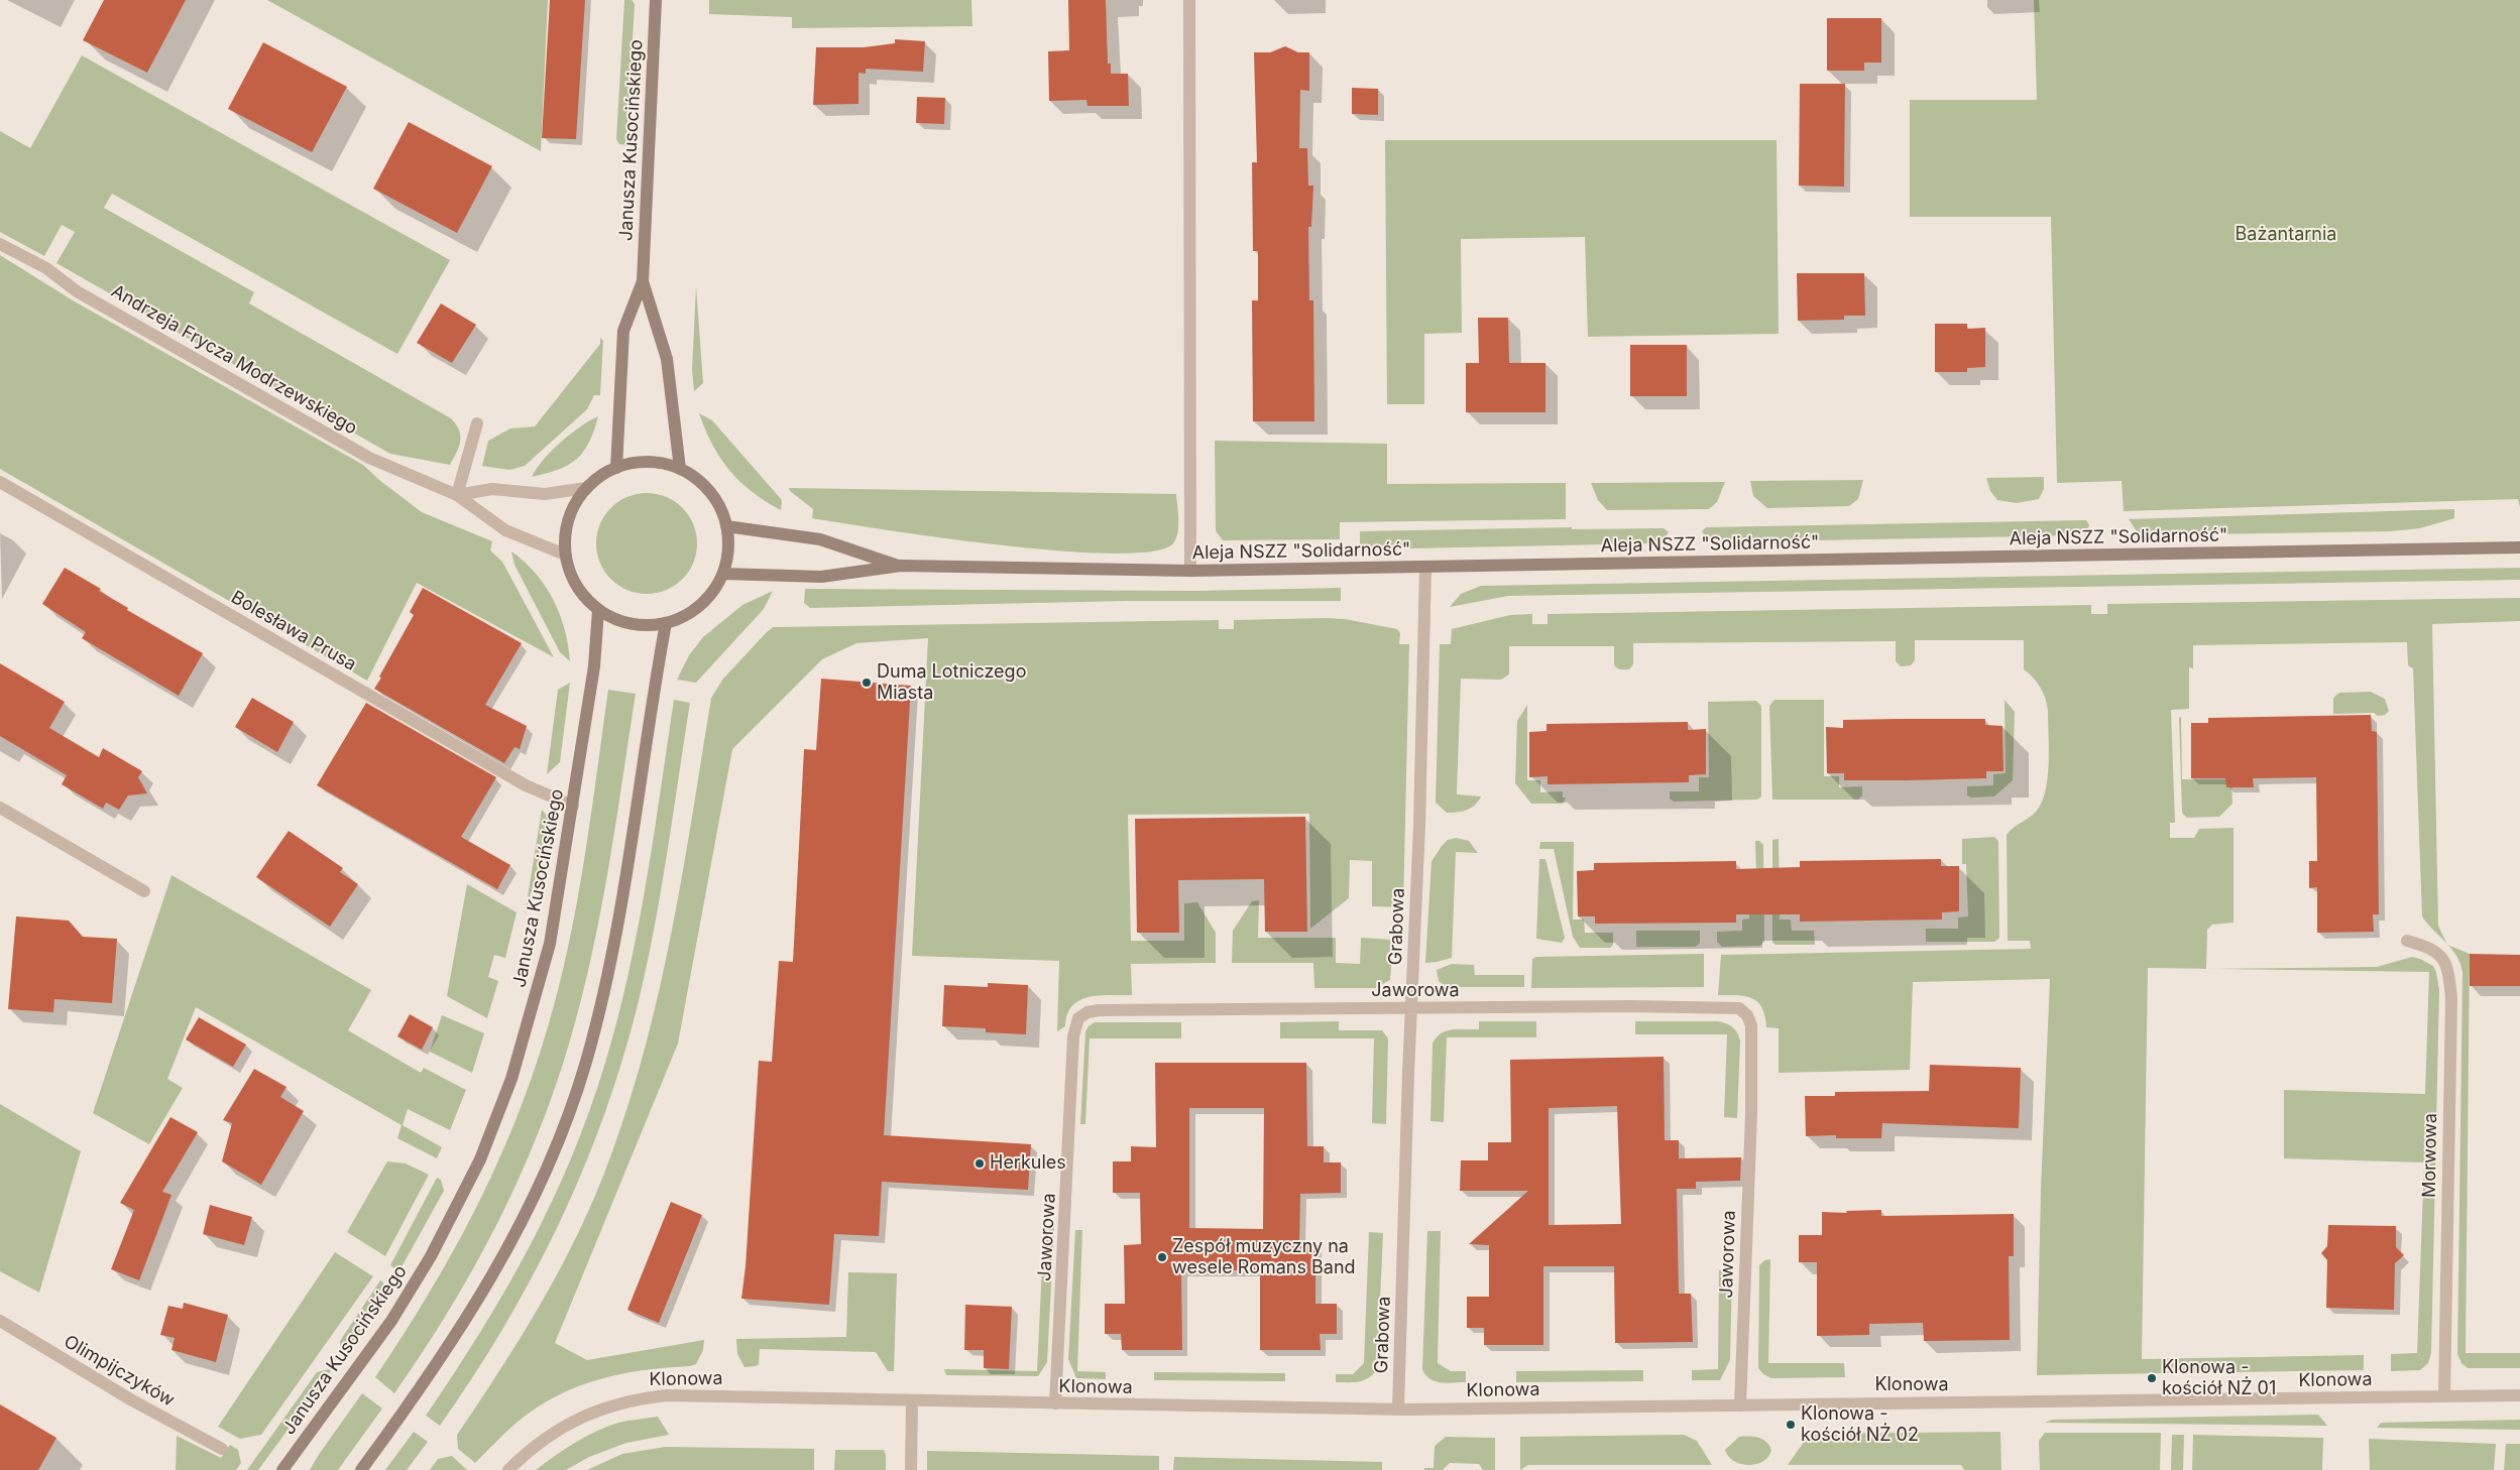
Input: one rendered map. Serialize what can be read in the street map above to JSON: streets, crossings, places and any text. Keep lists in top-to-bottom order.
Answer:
{
  "streets": {
    "street": [
      "Janusza Kusocińskiego",
      "Andrzeja Frycza Modrzewskiego",
      "Aleja NSZZ \"Solidarność\"",
      "Bolesława Prusa",
      "Grabowa",
      "Jaworowa",
      "Morwowa",
      "Olimpijczyków",
      "Klonowa"
    ]
  },
  "crossings": [
    ["Janusza Kusocińskiego", "Andrzeja Frycza Modrzewskiego"],
    ["Janusza Kusocińskiego", "Aleja NSZZ \"Solidarność\""],
    ["Janusza Kusocińskiego", "Bolesława Prusa"],
    ["Andrzeja Frycza Modrzewskiego", "Aleja NSZZ \"Solidarność\""],
    ["Aleja NSZZ \"Solidarność\"", "Grabowa"],
    ["Grabowa", "Jaworowa"],
    ["Grabowa", "Klonowa"],
    ["Jaworowa", "Klonowa"],
    ["Morwowa", "Klonowa"]
  ],
  "parks": ["Bażantarnia"],
  "places": [
    "Duma Lotniczego Miasta",
    "Herkules",
    "Zespół muzyczny na wesele Romans Band",
    "Klonowa - kościół NŻ 01",
    "Klonowa - kościół NŻ 02"
  ]
}
